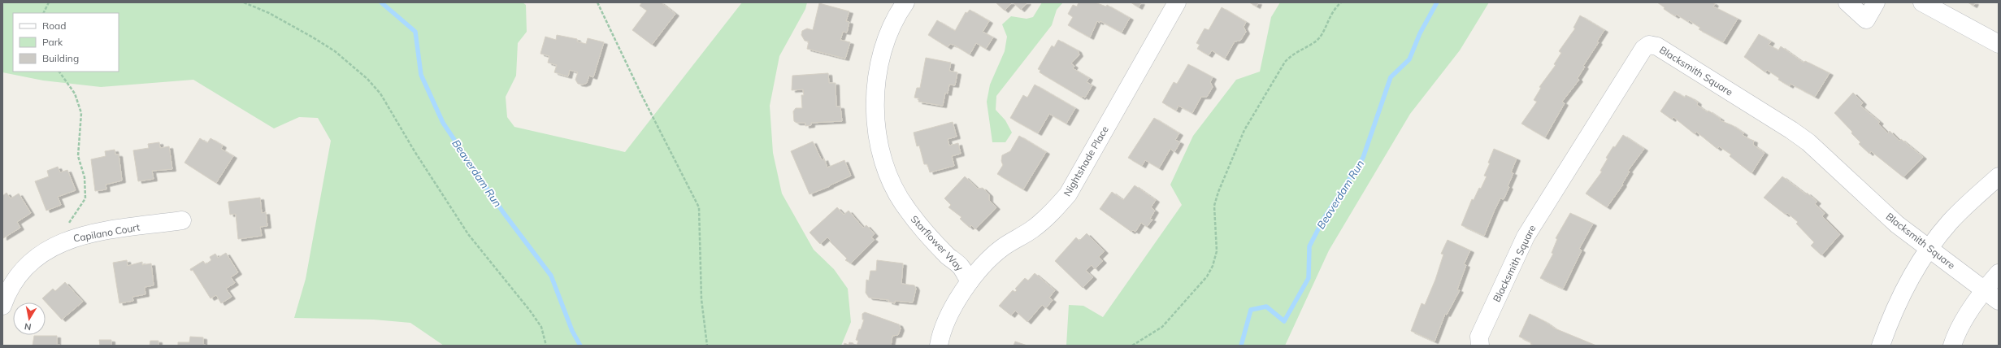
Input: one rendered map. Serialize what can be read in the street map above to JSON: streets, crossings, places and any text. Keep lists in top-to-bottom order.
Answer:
{
  "streets": {
    "street": [
      "Blacksmith Square",
      "Nightshade Place",
      "Capilano Court",
      "Starflower Way"
    ]
  },
  "crossings": [
    ["Nightshade Place", "Starflower Way"]
  ],
  "water": ["Beaverdam Run"],
  "legend": ["Road", "Park", "Building"],
  "north": "bottom"
}
